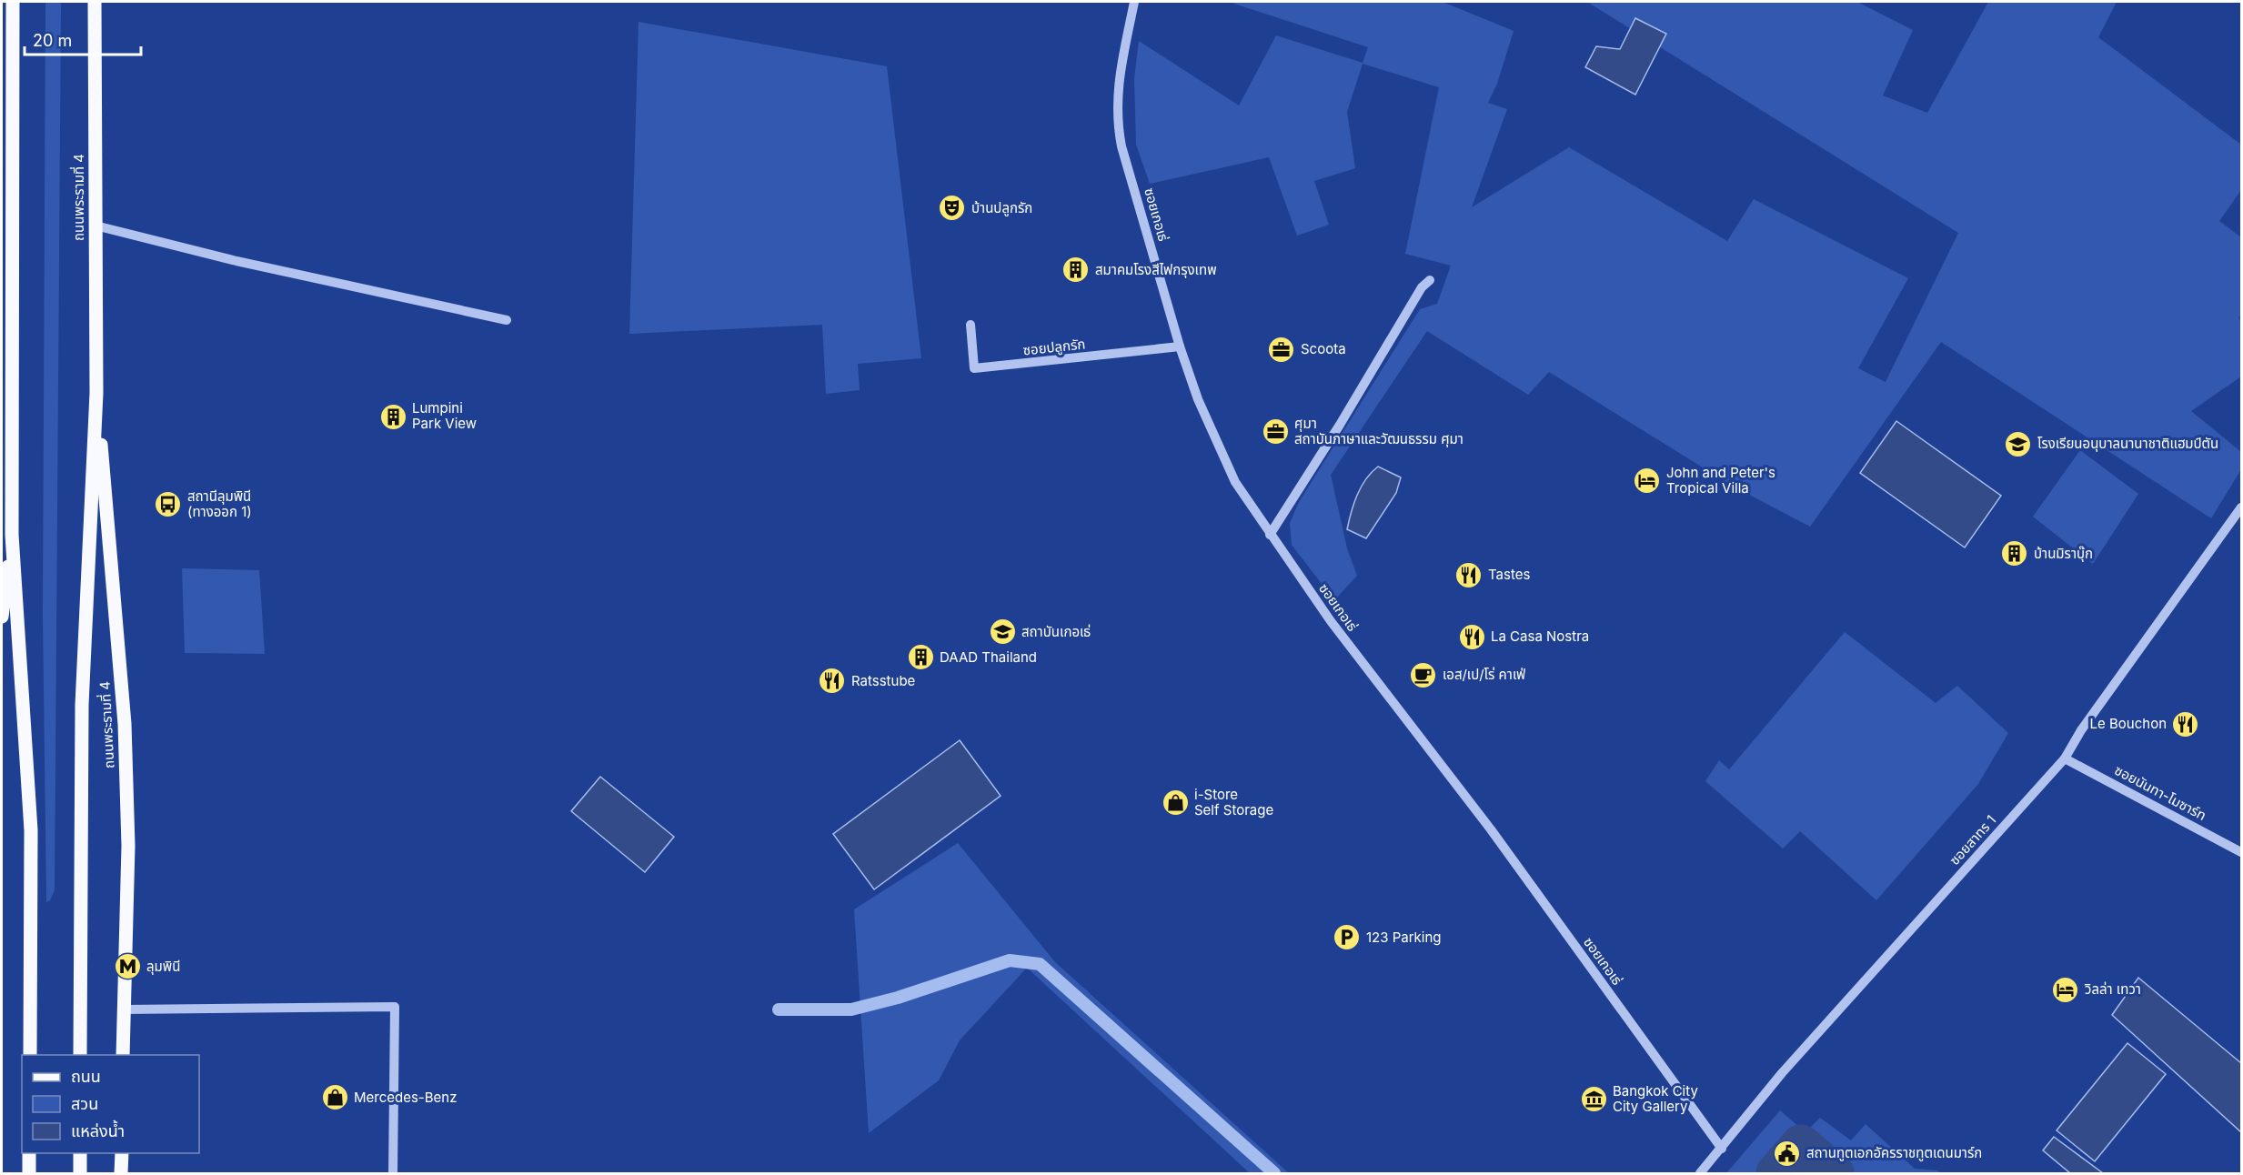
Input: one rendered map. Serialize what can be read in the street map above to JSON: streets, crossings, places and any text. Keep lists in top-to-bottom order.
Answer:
{
  "streets": {
    "main road": ["ถนนพระรามที่ 4"],
    "street": [
      "ซอยเกอเธ่",
      "ซอยปลูกรัก",
      "ซอยนันทา-โมซาร์ท",
      "ซอยสาทร 1"
    ]
  },
  "crossings": [
    ["ซอยเกอเธ่", "ซอยปลูกรัก"],
    ["ซอยเกอเธ่", "ซอยสาทร 1"],
    ["ซอยนันทา-โมซาร์ท", "ซอยสาทร 1"]
  ],
  "places": {
    "theatre": ["บ้านปลูกรัก"],
    "building": [
      "สมาคมโรงสีไฟกรุงเทพ",
      "Lumpini Park View",
      "บ้านมิราบุ๊ก",
      "DAAD Thailand"
    ],
    "office": ["Scoota", "ศุมา สถาบันภาษาและวัฒนธรรม ศุมา"],
    "school or university": ["โรงเรียนอนุบาลนานาชาติแฮมป์ตัน", "สถาบันเกอเธ่"],
    "hotel": ["John and Peter's Tropical Villa", "วิลล่า เทวา"],
    "bus stop": ["สถานีลุมพินี (ทางออก 1)"],
    "restaurant": [
      "Tastes",
      "La Casa Nostra",
      "Ratsstube",
      "Le Bouchon"
    ],
    "cafe": ["เอส/เป/โร่ คาเฟ่"],
    "shop": ["i-Store Self Storage", "Mercedes-Benz"],
    "parking": ["123 Parking"],
    "metro station": ["ลุมพินี"],
    "museum": ["Bangkok City City Gallery"],
    "public building": ["สถานทูตเอกอัครราชทูตเดนมาร์ก"]
  },
  "legend": ["ถนน", "สวน", "แหล่งน้ำ"],
  "scale_bar": "20 m"
}
